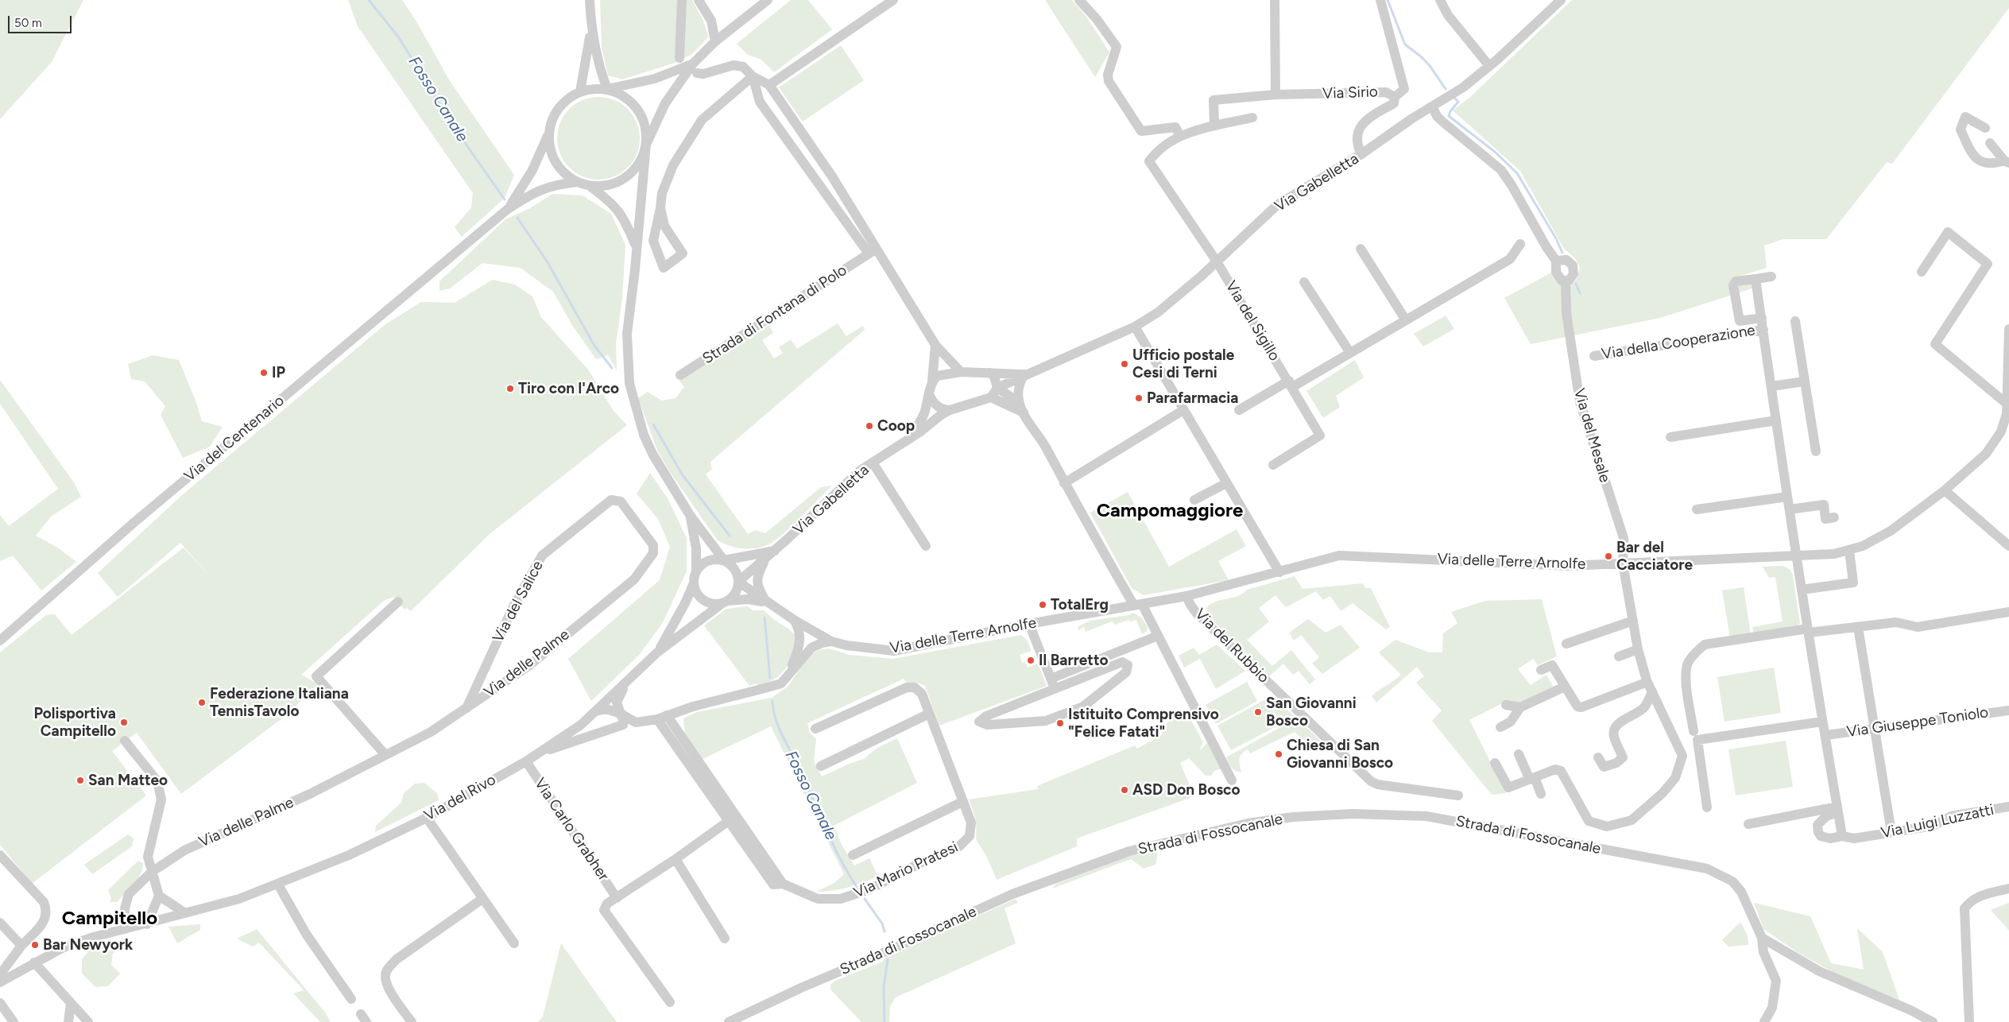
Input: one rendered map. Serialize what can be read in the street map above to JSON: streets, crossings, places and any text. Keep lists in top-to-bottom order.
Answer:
{
  "streets": {
    "street": [
      "Via Sirio",
      "Via Gabelletta",
      "Strada di Fontana di Polo",
      "Via del Sigillo",
      "Via della Cooperazione",
      "Via del Mesale",
      "Via del Centenario",
      "Via delle Terre Arnolfe",
      "Via del Salice",
      "Via del Rubbio",
      "Via delle Palme",
      "Via Giuseppe Toniolo",
      "Via del Rivo",
      "Via Luigi Luzzatti",
      "Via Carlo Grabher",
      "Strada di Fossocanale",
      "Via Mario Pratesi"
    ]
  },
  "crossings": [
    ["Via Sirio", "Via Gabelletta"],
    ["Via Gabelletta", "Via del Sigillo"],
    ["Via Gabelletta", "Via delle Terre Arnolfe"],
    ["Via della Cooperazione", "Via delle Terre Arnolfe"],
    ["Via della Cooperazione", "Via Giuseppe Toniolo"],
    ["Via della Cooperazione", "Via Luigi Luzzatti"],
    ["Via del Mesale", "Via delle Terre Arnolfe"],
    ["Via delle Terre Arnolfe", "Via del Rubbio"],
    ["Via del Salice", "Via delle Palme"],
    ["Via delle Palme", "Via del Rivo"],
    ["Via del Rivo", "Via Carlo Grabher"],
    ["Via Carlo Grabher", "Via Mario Pratesi"]
  ],
  "districts": ["Campomaggiore", "Campitello"],
  "water": ["Fosso Canale"],
  "places": [
    "Ufficio postale Cesi di Terni",
    "IP",
    "Tiro con l'Arco",
    "Parafarmacia",
    "Coop",
    "Bar del Cacciatore",
    "TotalErg",
    "Il Barretto",
    "Federazione Italiana TennisTavolo",
    "San Giovanni Bosco",
    "Polisportiva Campitello",
    "Istituito Comprensivo \"Felice Fatati\"",
    "Chiesa di San Giovanni Bosco",
    "San Matteo",
    "ASD Don Bosco",
    "Bar Newyork"
  ],
  "scale_bar": "50 m"
}
